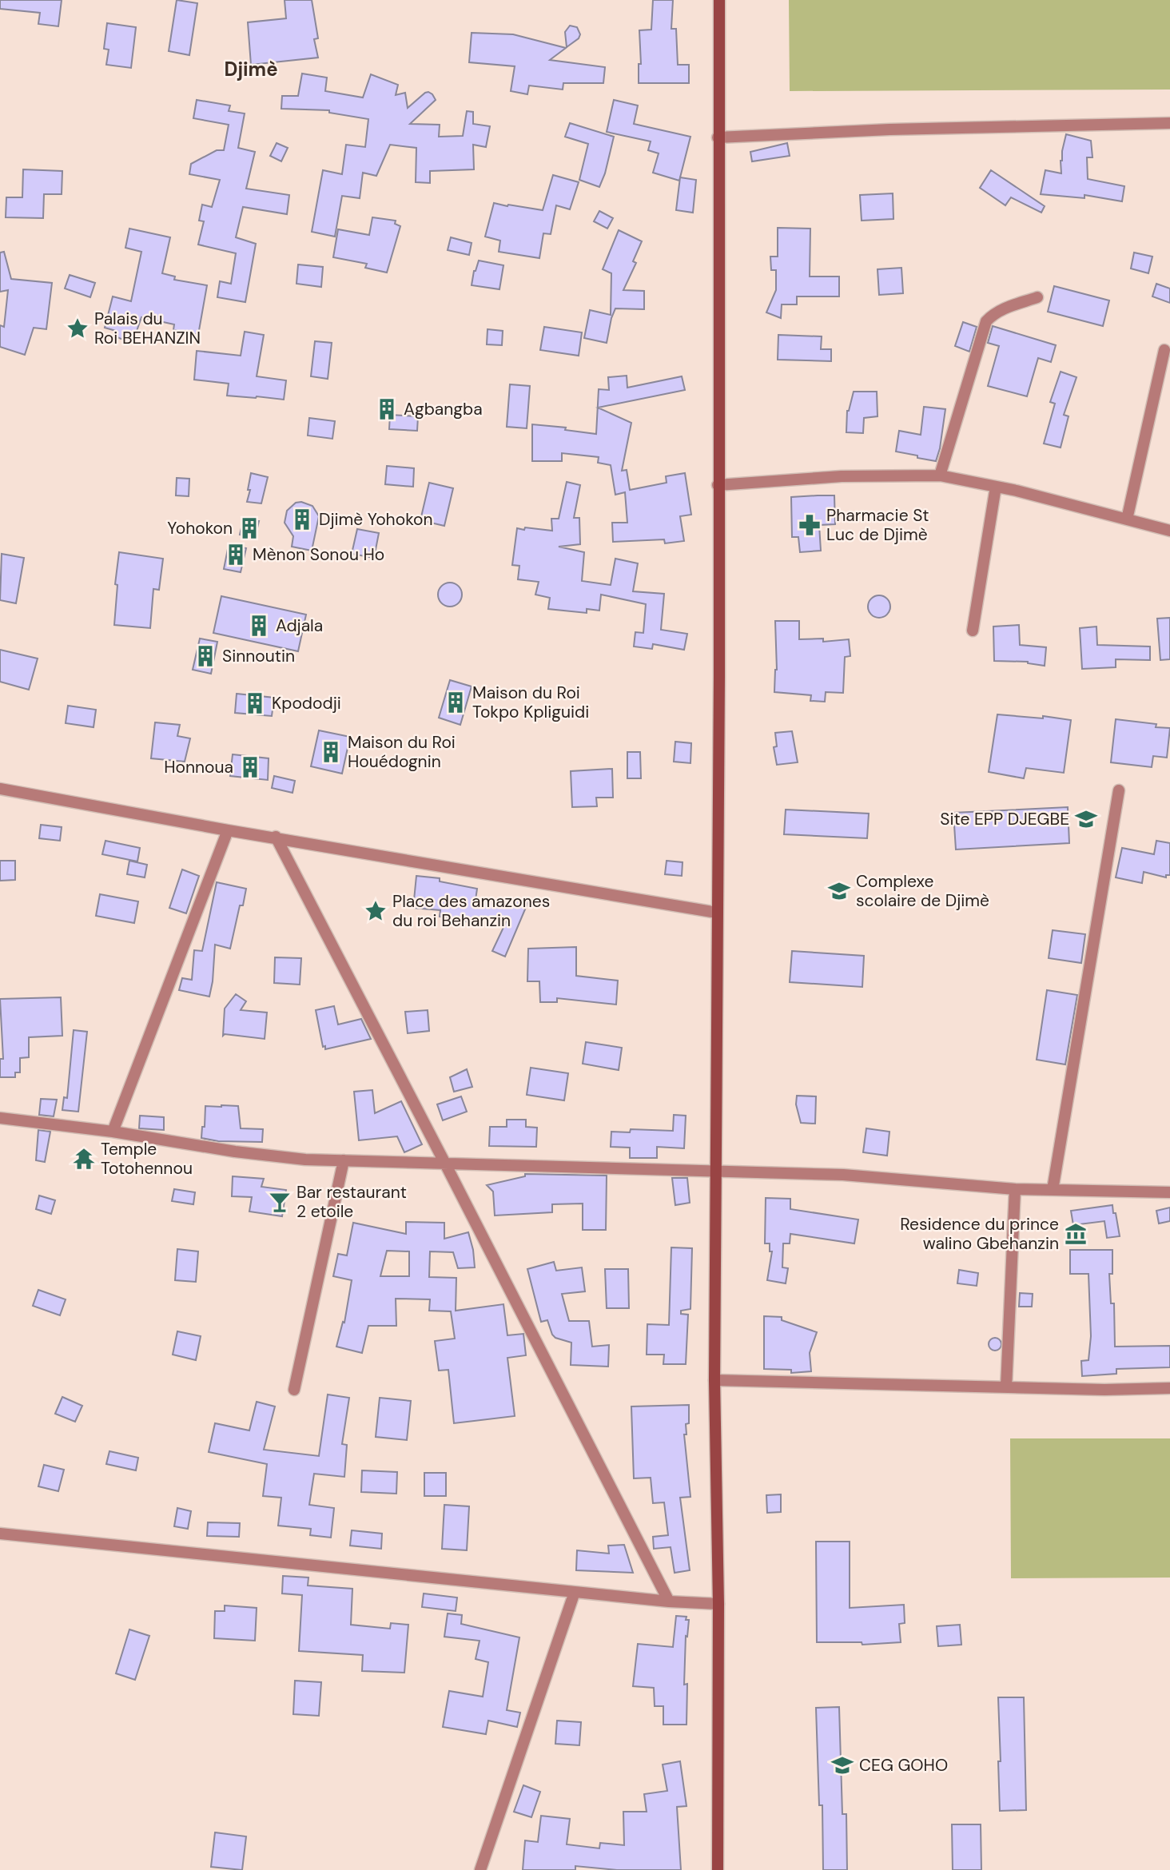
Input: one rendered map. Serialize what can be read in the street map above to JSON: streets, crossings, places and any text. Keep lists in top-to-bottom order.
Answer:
{
  "districts": ["Djimè"],
  "places": {
    "place": ["Palais du Roi BEHANZIN", "Place des amazones du roi Behanzin"],
    "building": [
      "Agbangba",
      "Djimè Yohokon",
      "Yohokon",
      "Mènon Sonou Ho",
      "Adjala",
      "Sinnoutin",
      "Maison du Roi Tokpo Kpliguidi",
      "Kpododji",
      "Maison du Roi Houédognin",
      "Honnoua"
    ],
    "pharmacy": ["Pharmacie St Luc de Djimè"],
    "school or university": ["Site EPP DJEGBE", "Complexe scolaire de Djimè", "CEG GOHO"],
    "temple": ["Temple Totohennou"],
    "bar": ["Bar restaurant 2 etoile"],
    "museum": ["Residence du prince walino Gbehanzin"]
  }
}
